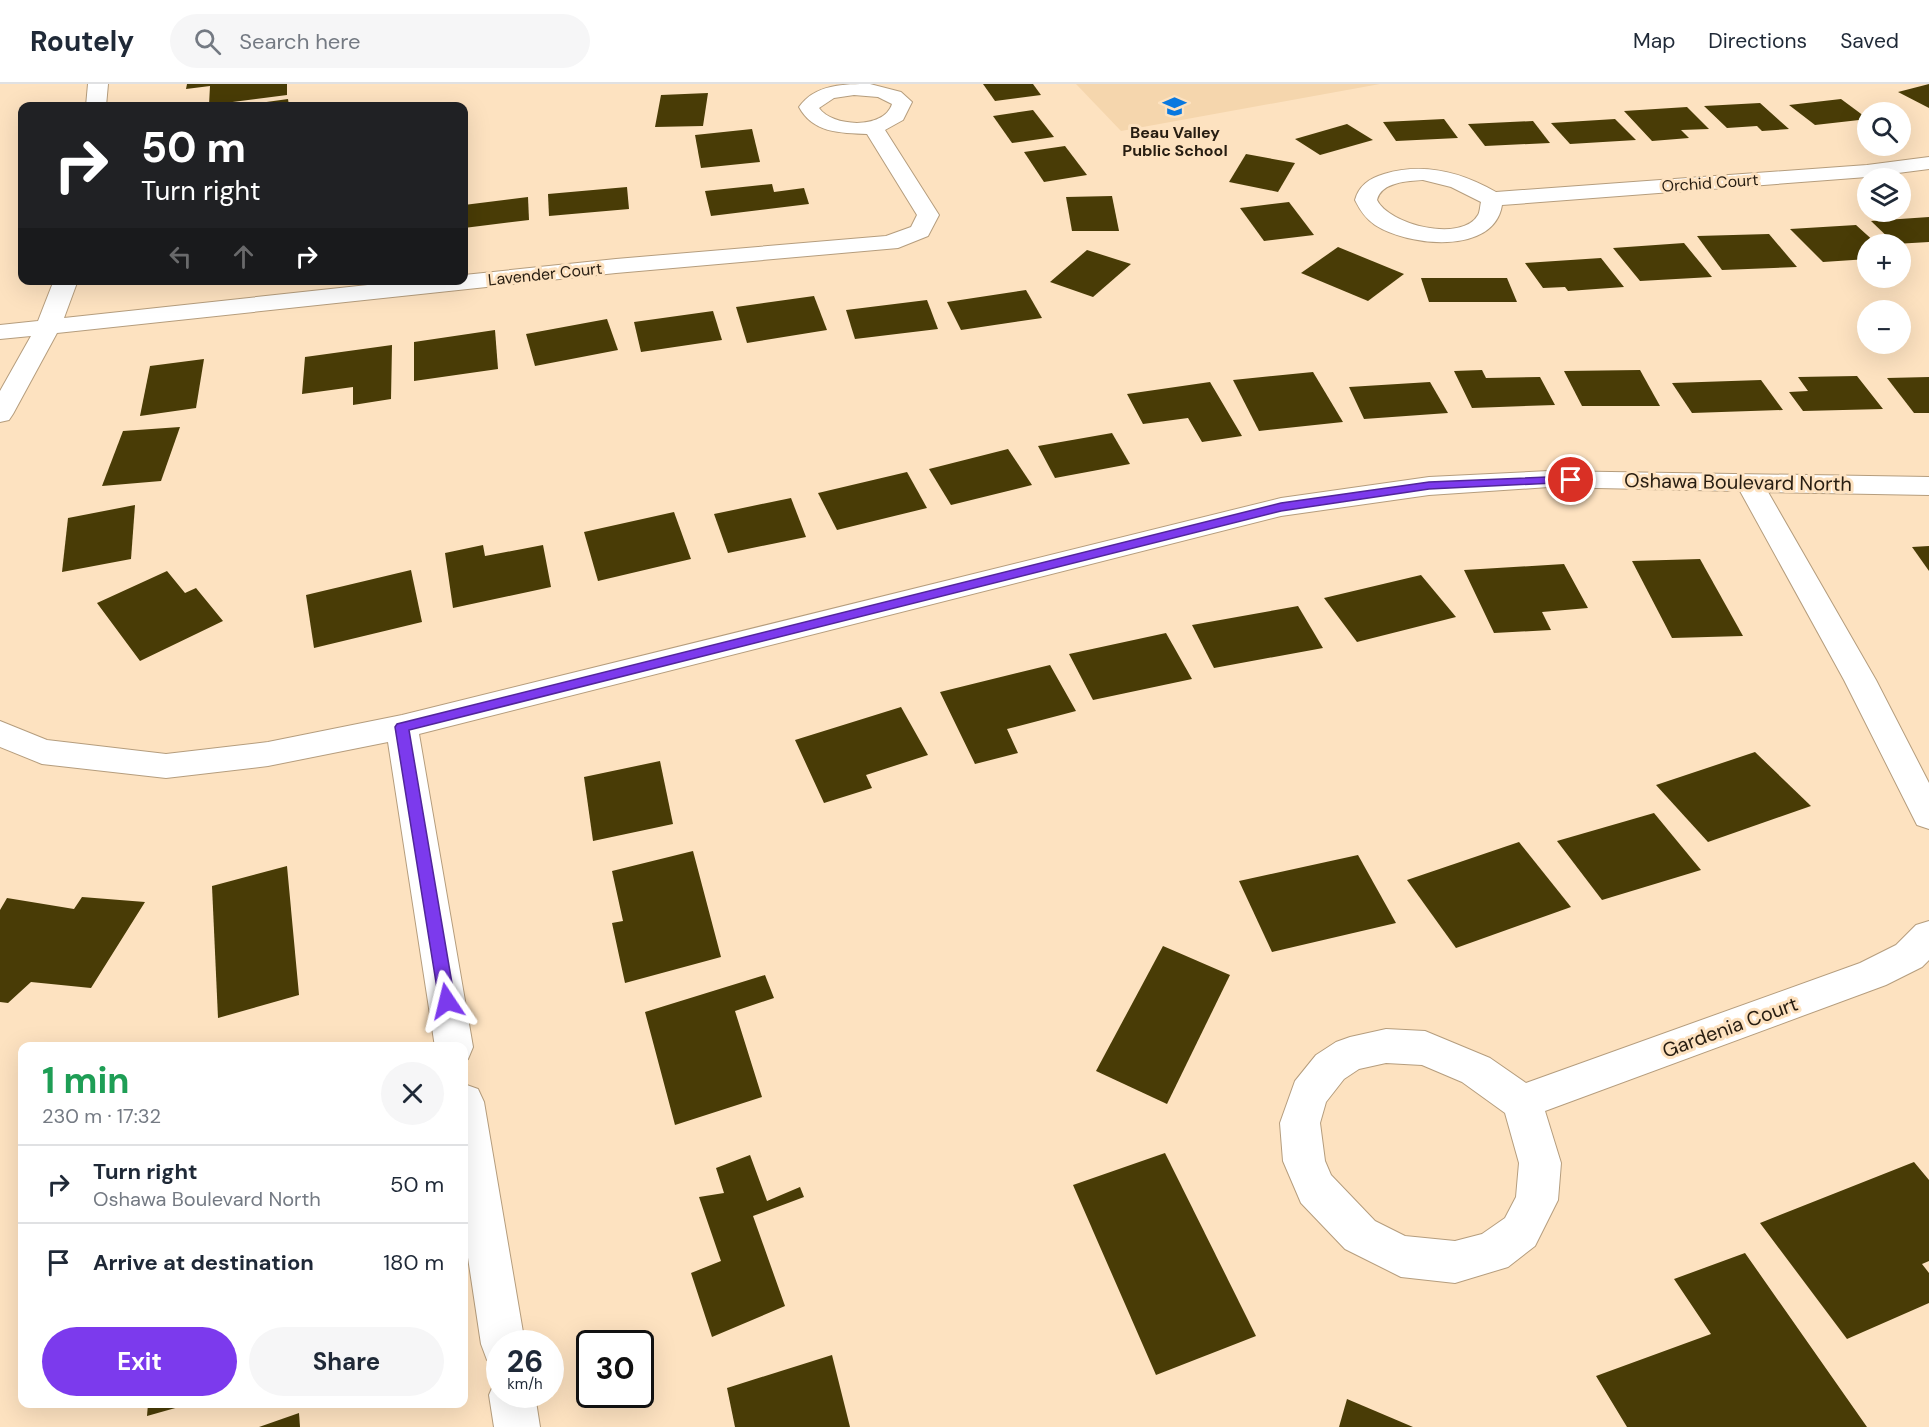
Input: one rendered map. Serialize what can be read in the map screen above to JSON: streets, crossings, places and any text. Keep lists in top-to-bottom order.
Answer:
{
  "streets": {
    "street": [
      "Orchid Court",
      "Lavender Court",
      "Oshawa Boulevard North",
      "Gardenia Court"
    ]
  },
  "places": {
    "school or university": ["Beau Valley Public School"]
  },
  "page": {
    "header": "Routely",
    "search": "Search here",
    "nav": ["Map", "Directions", "Saved"],
    "map_buttons": ["+", "−"],
    "turn": ["50 m", "Turn right"],
    "heading": ["1 min", "230 m · 17:32"],
    "list": [
      {
        "name": "Turn right",
        "note": "Oshawa Boulevard North",
        "value": "50 m"
      },
      {
        "name": "Arrive at destination",
        "value": "180 m"
      }
    ],
    "buttons": ["Exit", "Share"],
    "speed": "26 km/h",
    "limit": "30"
  }
}
